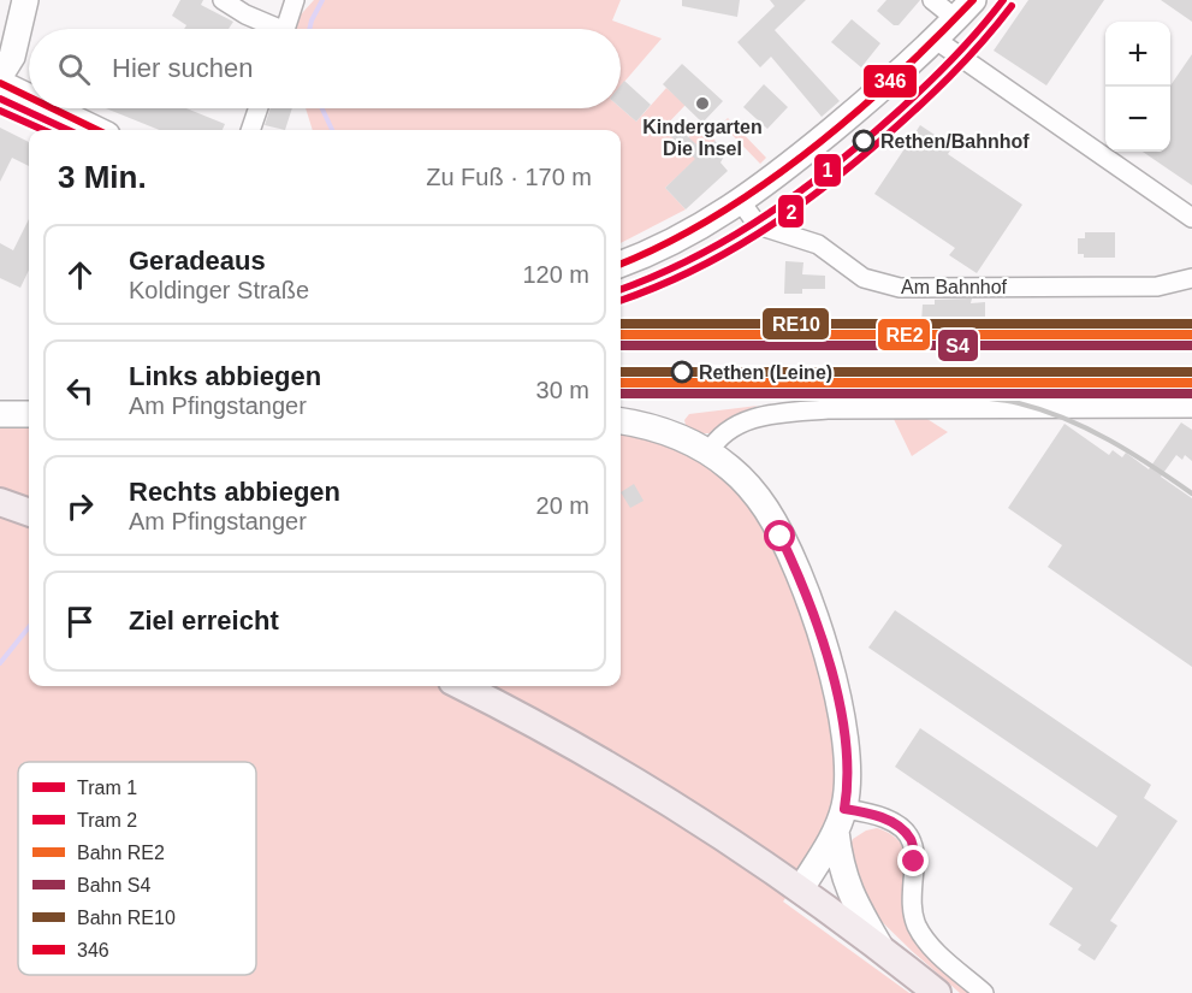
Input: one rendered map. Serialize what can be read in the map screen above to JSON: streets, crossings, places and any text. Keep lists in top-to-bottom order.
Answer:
{
  "streets": {
    "street": ["Am Bahnhof"]
  },
  "places": ["Kindergarten Die Insel", "Rethen/Bahnhof", "Rethen (Leine)"],
  "lines": [
    "tram line 1",
    "transit line 346",
    "tram line 2",
    "rail line RE10",
    "rail line RE2",
    "rail line S4"
  ],
  "legend": [
    "Tram 1",
    "Tram 2",
    "Bahn RE2",
    "Bahn S4",
    "Bahn RE10",
    "346"
  ],
  "page": {
    "map_buttons": ["+", "−"],
    "search": "Hier suchen",
    "heading": ["3 Min.", "Zu Fuß · 170 m"],
    "list": [
      ["Geradeaus", "Koldinger Straße", "120 m"],
      ["Links abbiegen", "Am Pfingstanger", "30 m"],
      ["Rechts abbiegen", "Am Pfingstanger", "20 m"],
      "Ziel erreicht"
    ]
  }
}
